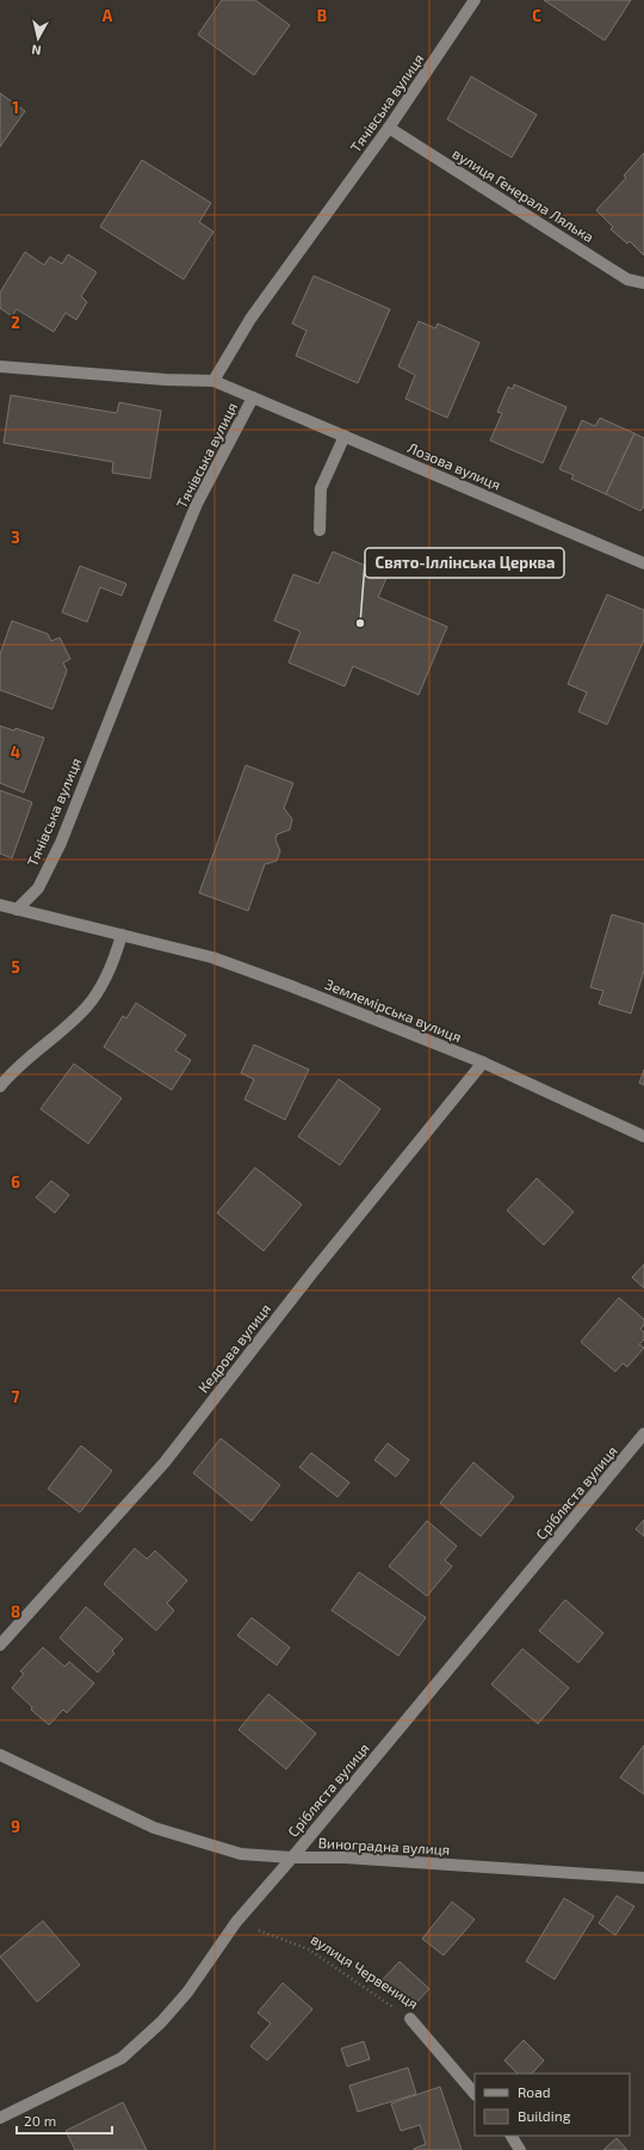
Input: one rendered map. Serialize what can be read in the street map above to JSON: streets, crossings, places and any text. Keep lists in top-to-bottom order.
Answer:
{
  "streets": {
    "street": [
      "Тячівська вулиця",
      "вулиця Генерала Лялька",
      "Лозова вулиця",
      "Землемірська вулиця",
      "Кедрова вулиця",
      "Срібляста вулиця",
      "Виноградна вулиця",
      "вулиця Червениця"
    ]
  },
  "crossings": [
    ["Тячівська вулиця", "вулиця Генерала Лялька"],
    ["Тячівська вулиця", "Лозова вулиця"],
    ["Тячівська вулиця", "Землемірська вулиця"],
    ["Землемірська вулиця", "Кедрова вулиця"],
    ["Срібляста вулиця", "Виноградна вулиця"],
    ["Срібляста вулиця", "вулиця Червениця"]
  ],
  "places": ["Свято-Іллінська Церква"],
  "legend": ["Road", "Building"],
  "scale_bar": "20 m",
  "north": "bottom",
  "grid": {
    "columns": ["A", "B", "C"],
    "rows": [
      "1",
      "2",
      "3",
      "4",
      "5",
      "6",
      "7",
      "8",
      "9"
    ]
  }
}
